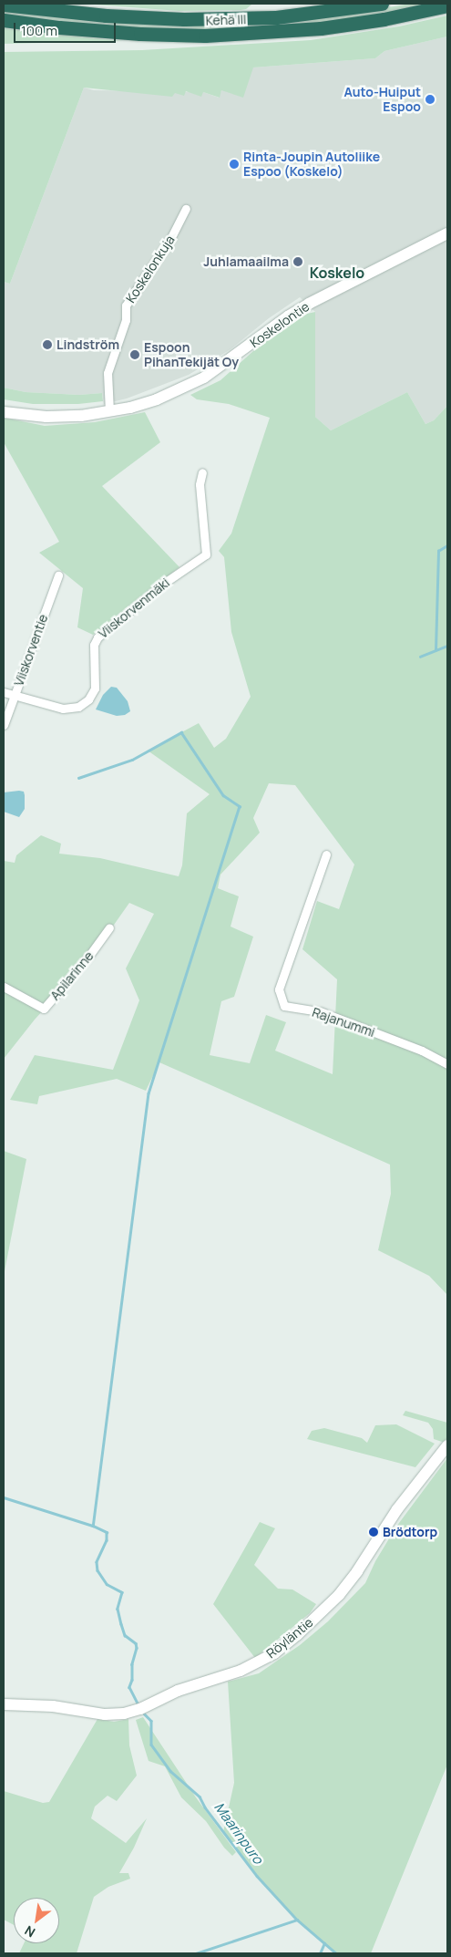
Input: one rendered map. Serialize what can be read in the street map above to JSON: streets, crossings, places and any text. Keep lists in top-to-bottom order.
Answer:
{
  "streets": {
    "highway": ["Kehä III"],
    "street": [
      "Koskelonkuja",
      "Koskelontie",
      "Viiskorvenmäki",
      "Viiskorventie",
      "Apilarinne",
      "Rajanummi",
      "Röyläntie"
    ]
  },
  "crossings": [
    ["Koskelonkuja", "Koskelontie"],
    ["Viiskorvenmäki", "Viiskorventie"]
  ],
  "districts": ["Koskelo"],
  "water": ["Maarinpuro"],
  "places": [
    "Auto-Huiput Espoo",
    "Rinta-Joupin Autoliike Espoo (Koskelo)",
    "Juhlamaailma",
    "Lindström",
    "Espoon PihanTekijät Oy",
    "Brödtorp"
  ],
  "scale_bar": "100 m",
  "north": "bottom left"
}
